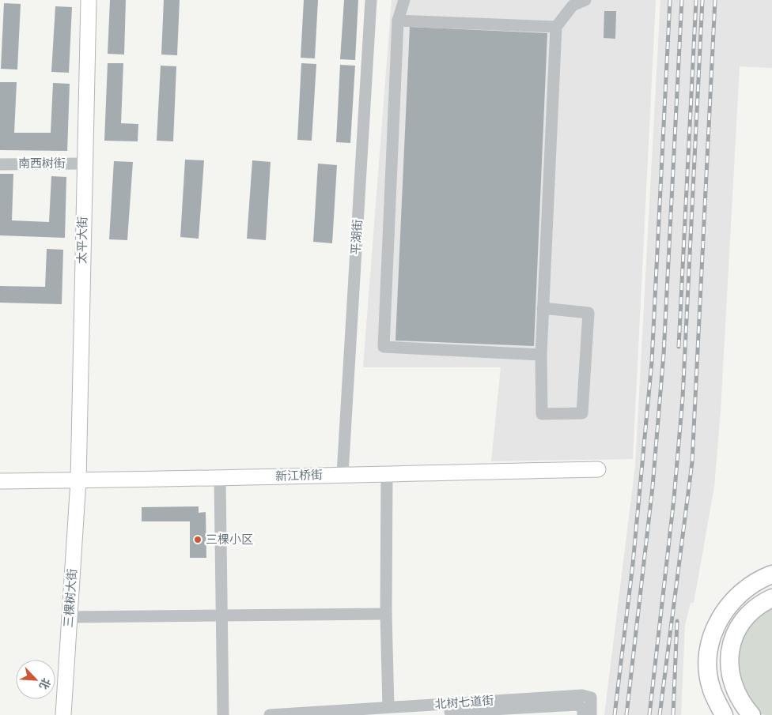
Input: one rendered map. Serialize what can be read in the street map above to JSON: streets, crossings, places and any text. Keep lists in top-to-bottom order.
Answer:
{
  "streets": {
    "main road": ["太平大街", "新江桥街", "三棵树大街"],
    "street": ["南西树街", "平湖街", "北树七道街"]
  },
  "crossings": [
    ["南西树街", "太平大街"],
    ["平湖街", "新江桥街"],
    ["太平大街", "新江桥街"],
    ["太平大街", "三棵树大街"],
    ["新江桥街", "三棵树大街"]
  ],
  "places": ["三棵小区"],
  "north": "bottom right"
}
